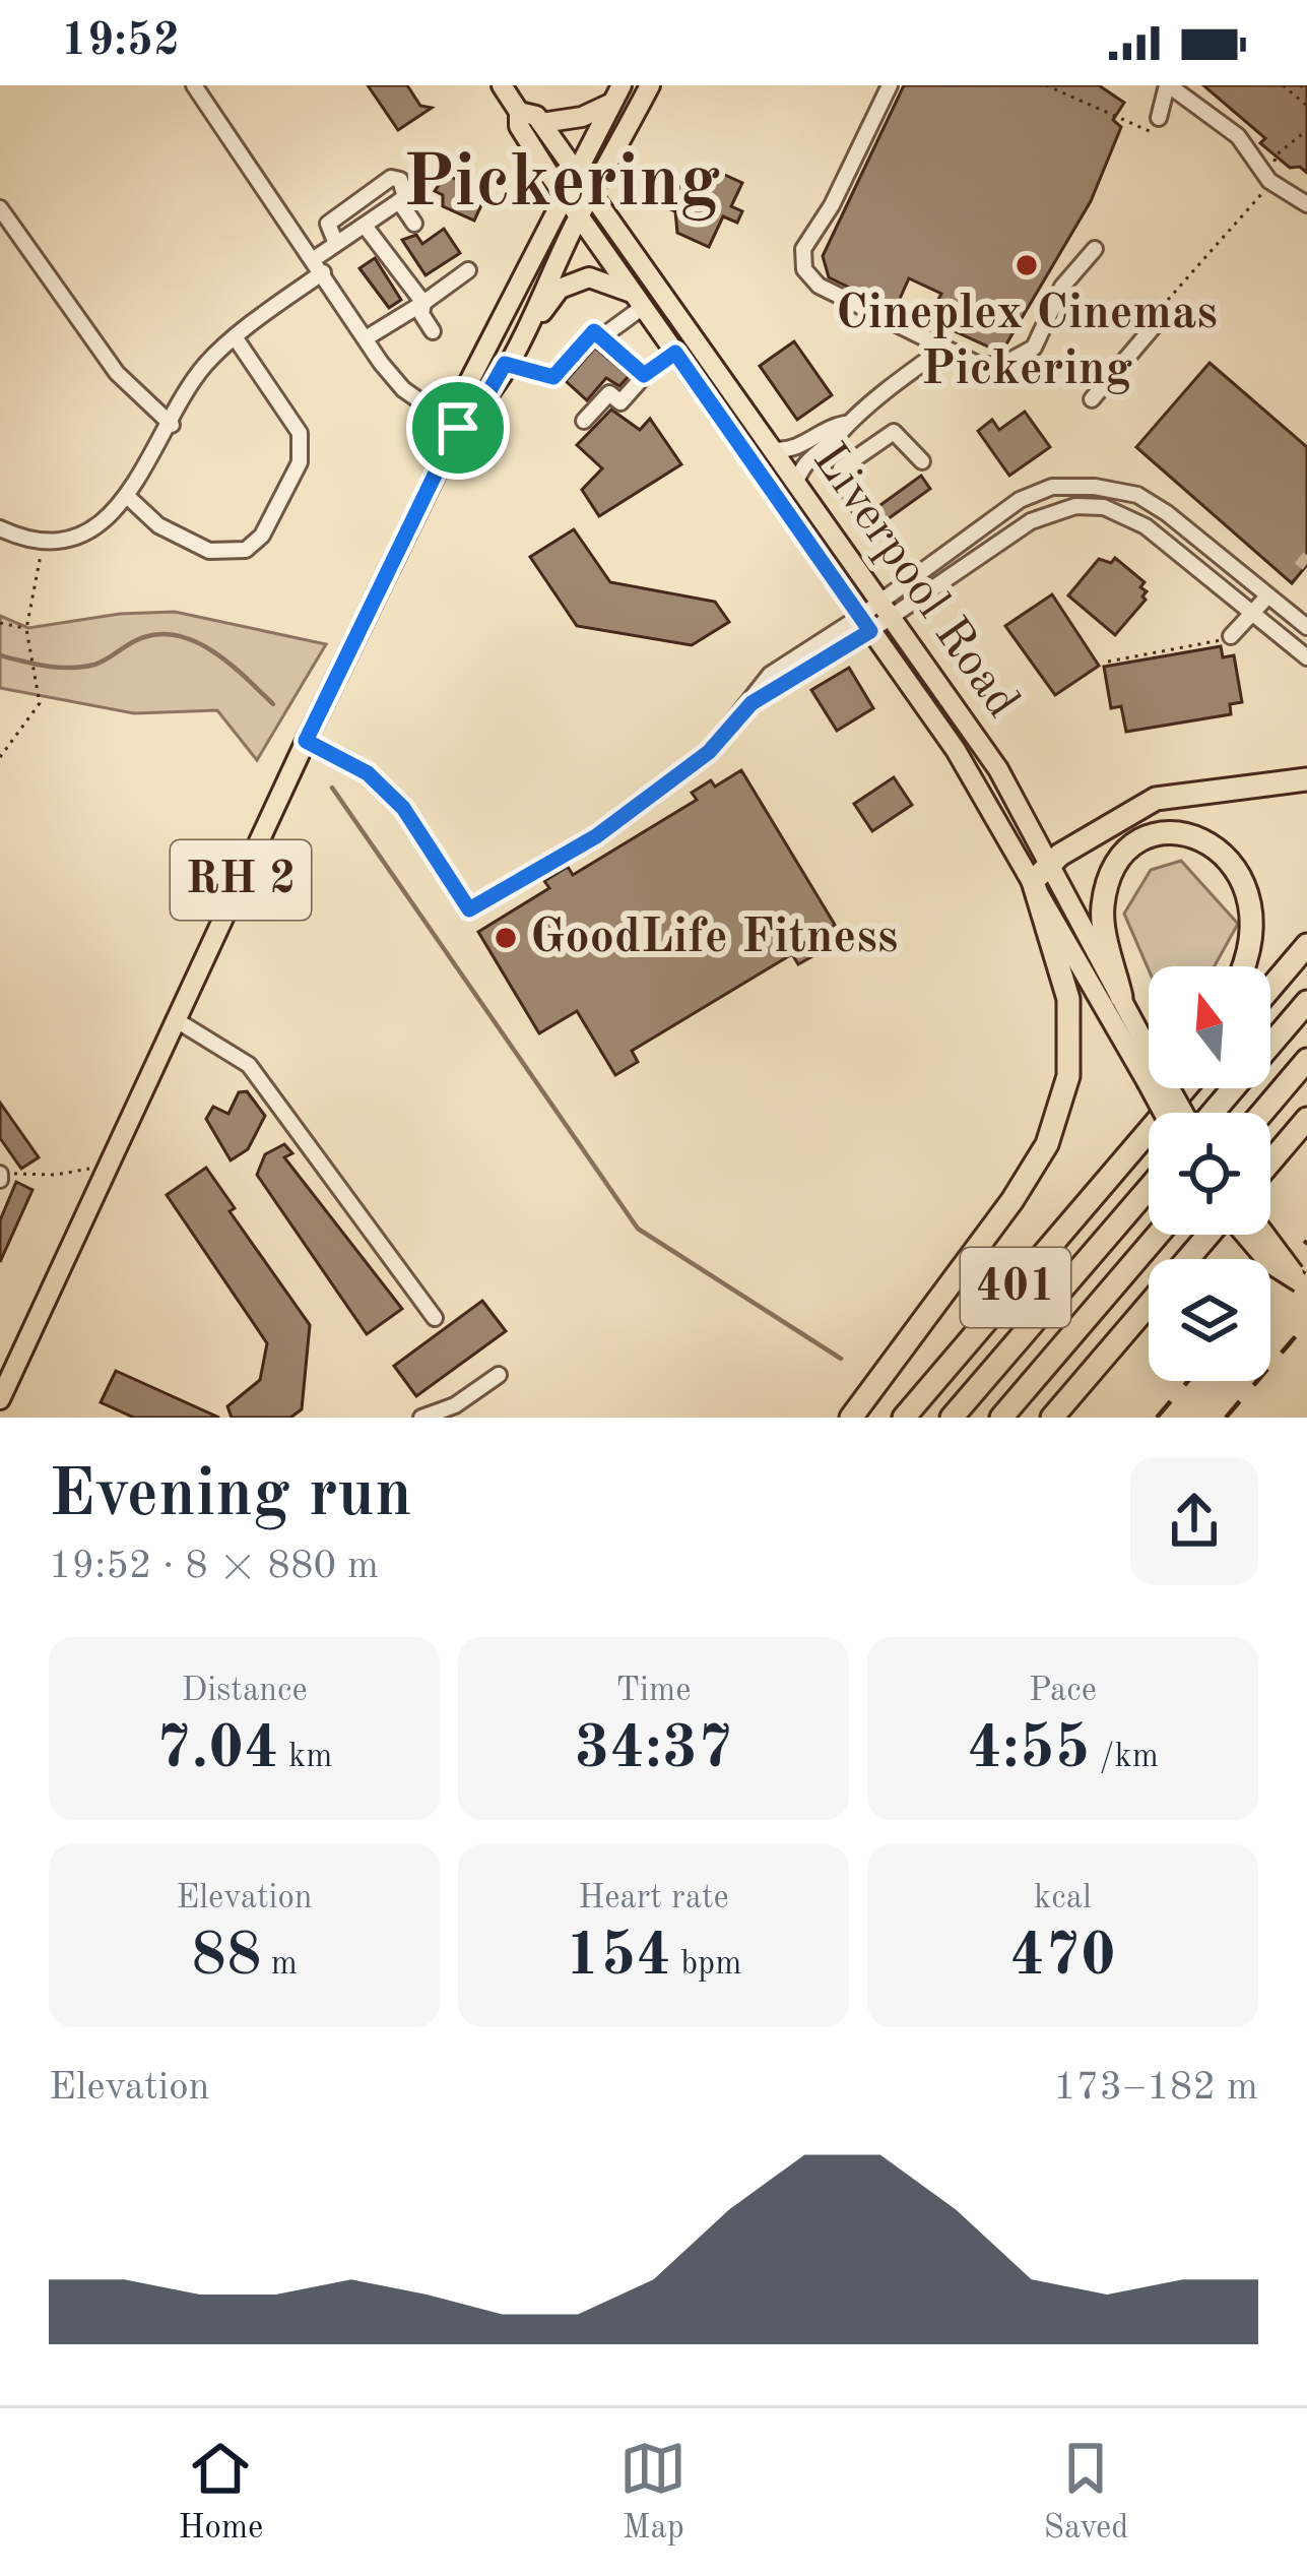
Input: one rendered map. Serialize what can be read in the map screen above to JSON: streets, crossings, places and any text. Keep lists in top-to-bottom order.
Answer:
{
  "streets": {
    "highway": ["401"],
    "main road": ["Liverpool Road", "RH 2"]
  },
  "crossings": [
    ["Liverpool Road", "RH 2"]
  ],
  "districts": ["Pickering"],
  "places": ["Cineplex Cinemas Pickering", "GoodLife Fitness"],
  "north": "top",
  "page": {
    "status": "19:52",
    "heading": ["Evening run", "19:52 · 8 × 880 m"],
    "stats": [
      ["Distance", "7.04 km"],
      ["Time", "34:37"],
      ["Pace", "4:55 /km"],
      ["Elevation", "88 m"],
      ["Heart rate", "154 bpm"],
      ["kcal", "470"]
    ],
    "chart": ["Elevation", "173–182 m"],
    "tabs": ["Home", "Map", "Saved"]
  }
}
